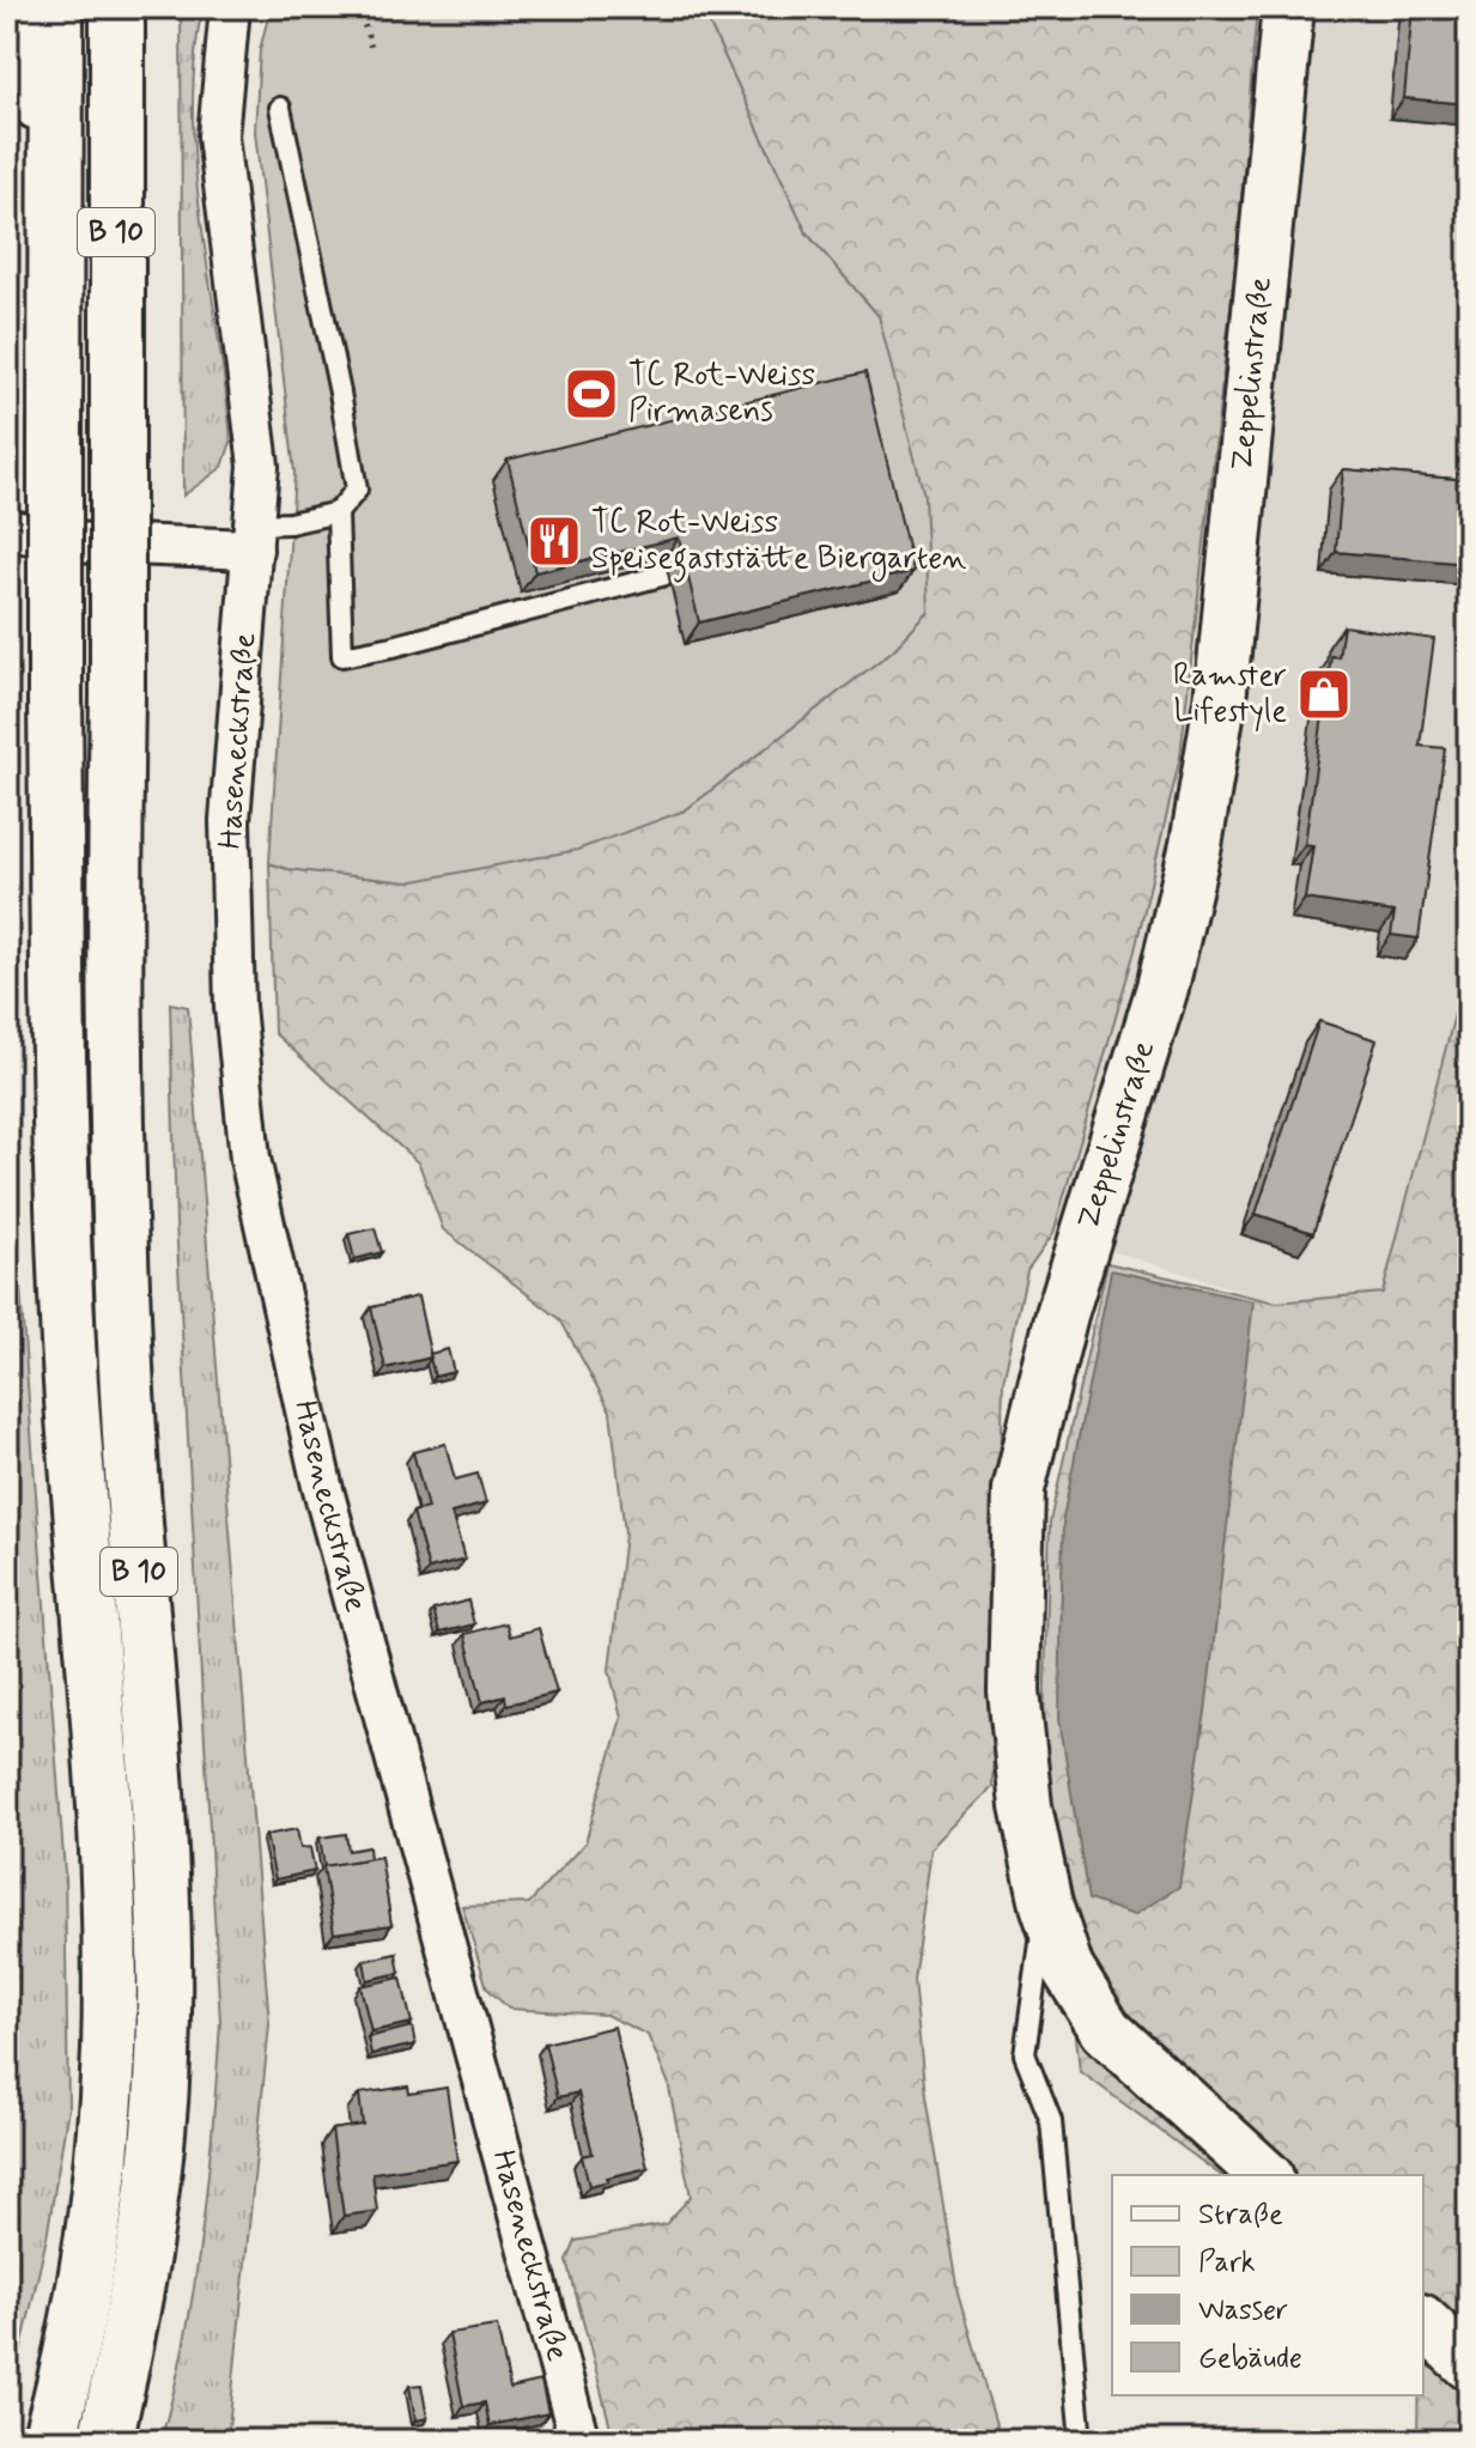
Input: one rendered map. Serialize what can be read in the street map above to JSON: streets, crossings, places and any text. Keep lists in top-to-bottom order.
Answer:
{
  "streets": {
    "highway": ["B 10"],
    "street": ["Zeppelinstraße", "Haseneckstraße"]
  },
  "places": {
    "sports": ["TC Rot-Weiss Pirmasens"],
    "restaurant": ["TC Rot-Weiss Speisegaststätte Biergarten"],
    "shop": ["Ramster Lifestyle"]
  },
  "legend": [
    "Straße",
    "Park",
    "Wasser",
    "Gebäude"
  ]
}
